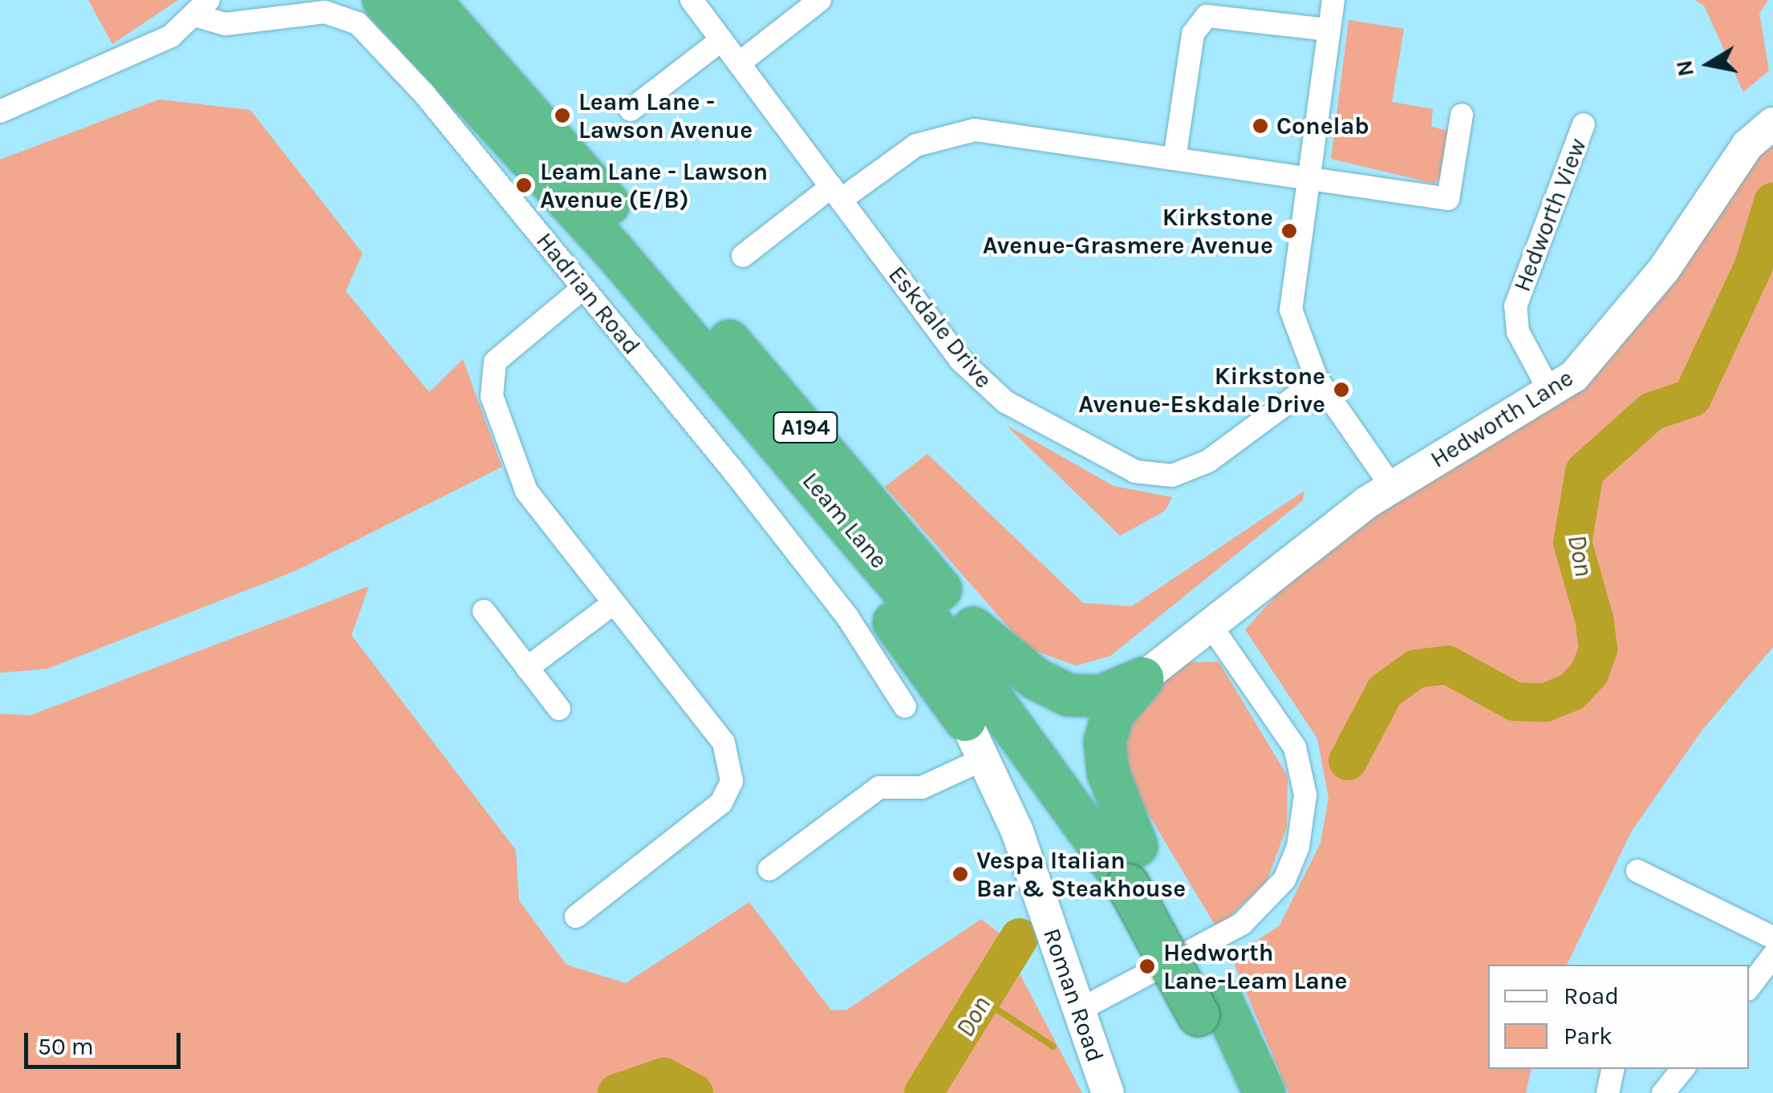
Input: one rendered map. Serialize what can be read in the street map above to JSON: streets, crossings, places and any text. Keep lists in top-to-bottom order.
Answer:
{
  "streets": {
    "highway": ["A194", "Leam Lane"],
    "street": [
      "Hedworth View",
      "Hadrian Road",
      "Eskdale Drive",
      "Hedworth Lane",
      "Roman Road"
    ]
  },
  "crossings": [
    ["Hedworth View", "Hedworth Lane"],
    ["Hedworth Lane", "A194"],
    ["A194", "Leam Lane"]
  ],
  "water": ["Don"],
  "places": [
    "Leam Lane - Lawson Avenue",
    "Conelab",
    "Leam Lane - Lawson Avenue (E/B)",
    "Kirkstone Avenue-Grasmere Avenue",
    "Kirkstone Avenue-Eskdale Drive",
    "Vespa Italian Bar & Steakhouse",
    "Hedworth Lane-Leam Lane"
  ],
  "legend": ["Road", "Park"],
  "scale_bar": "50 m",
  "north": "left"
}
